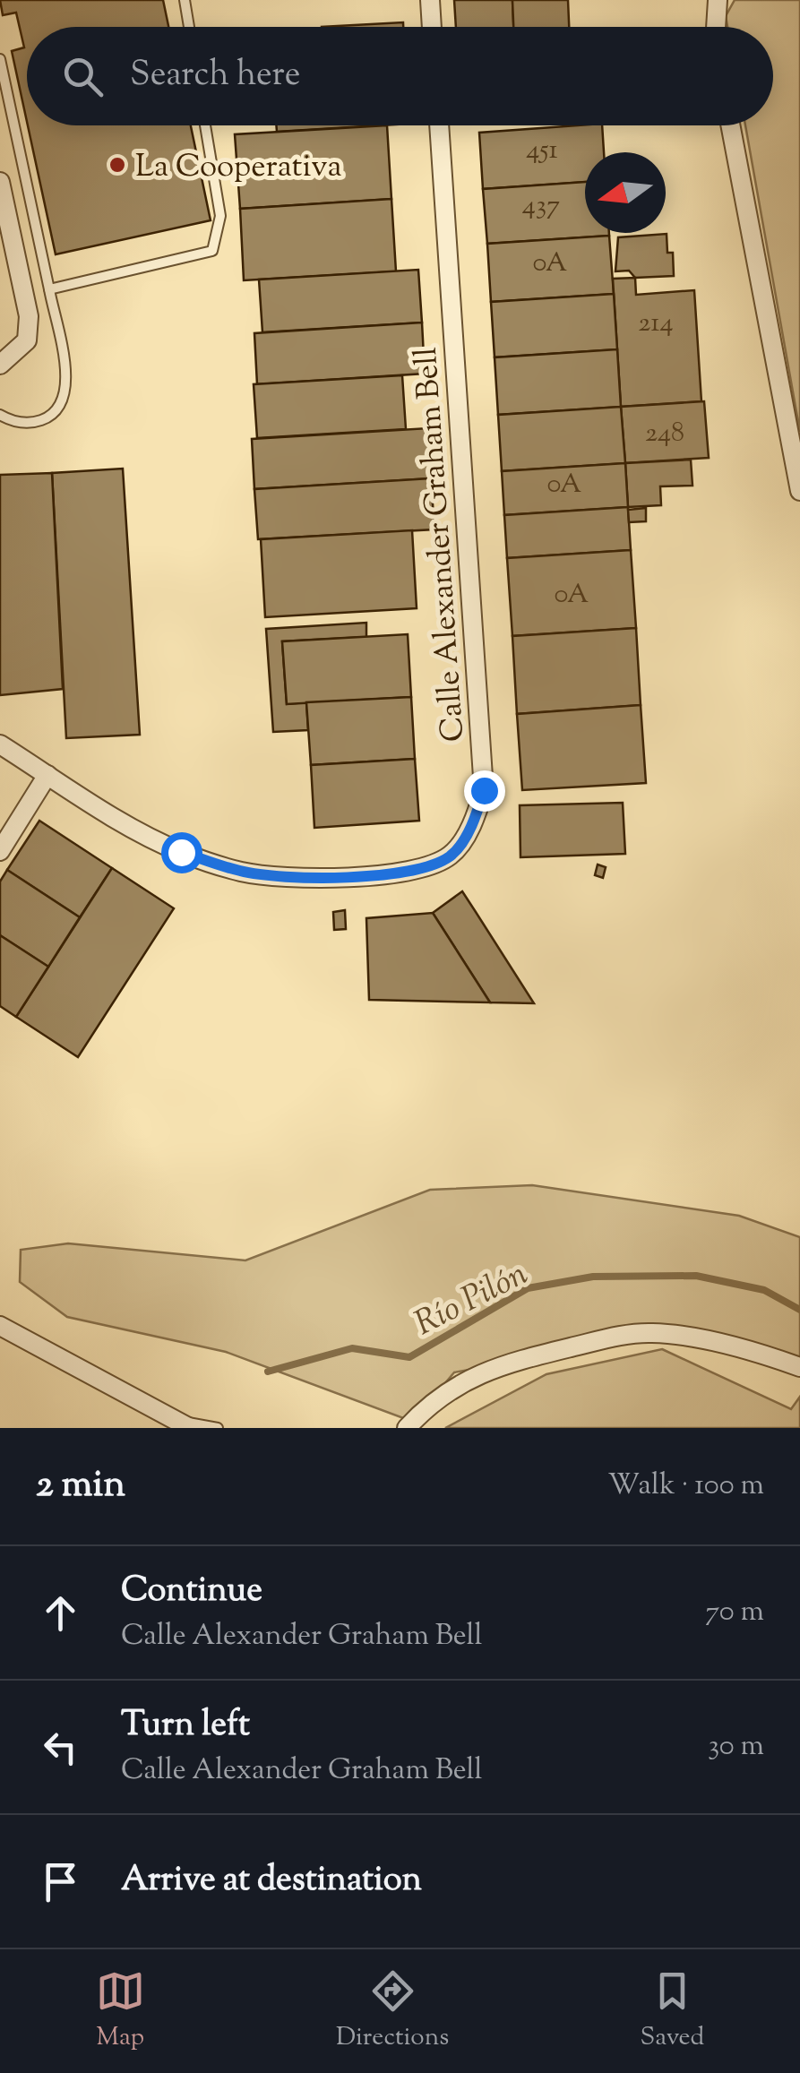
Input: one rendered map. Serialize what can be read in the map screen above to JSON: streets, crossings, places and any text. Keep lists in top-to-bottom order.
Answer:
{
  "streets": {
    "street": ["Calle Alexander Graham Bell"]
  },
  "water": ["Río Pilón"],
  "places": ["La Cooperativa"],
  "house_numbers": [
    "451",
    "437",
    "0A",
    "214",
    "248",
    "0A",
    "0A"
  ],
  "north": "left",
  "page": {
    "search": "Search here",
    "heading": ["2 min", "Walk · 100 m"],
    "list": [
      ["Continue", "Calle Alexander Graham Bell", "70 m"],
      ["Turn left", "Calle Alexander Graham Bell", "30 m"],
      "Arrive at destination"
    ],
    "nav": ["Map", "Directions", "Saved"]
  }
}
